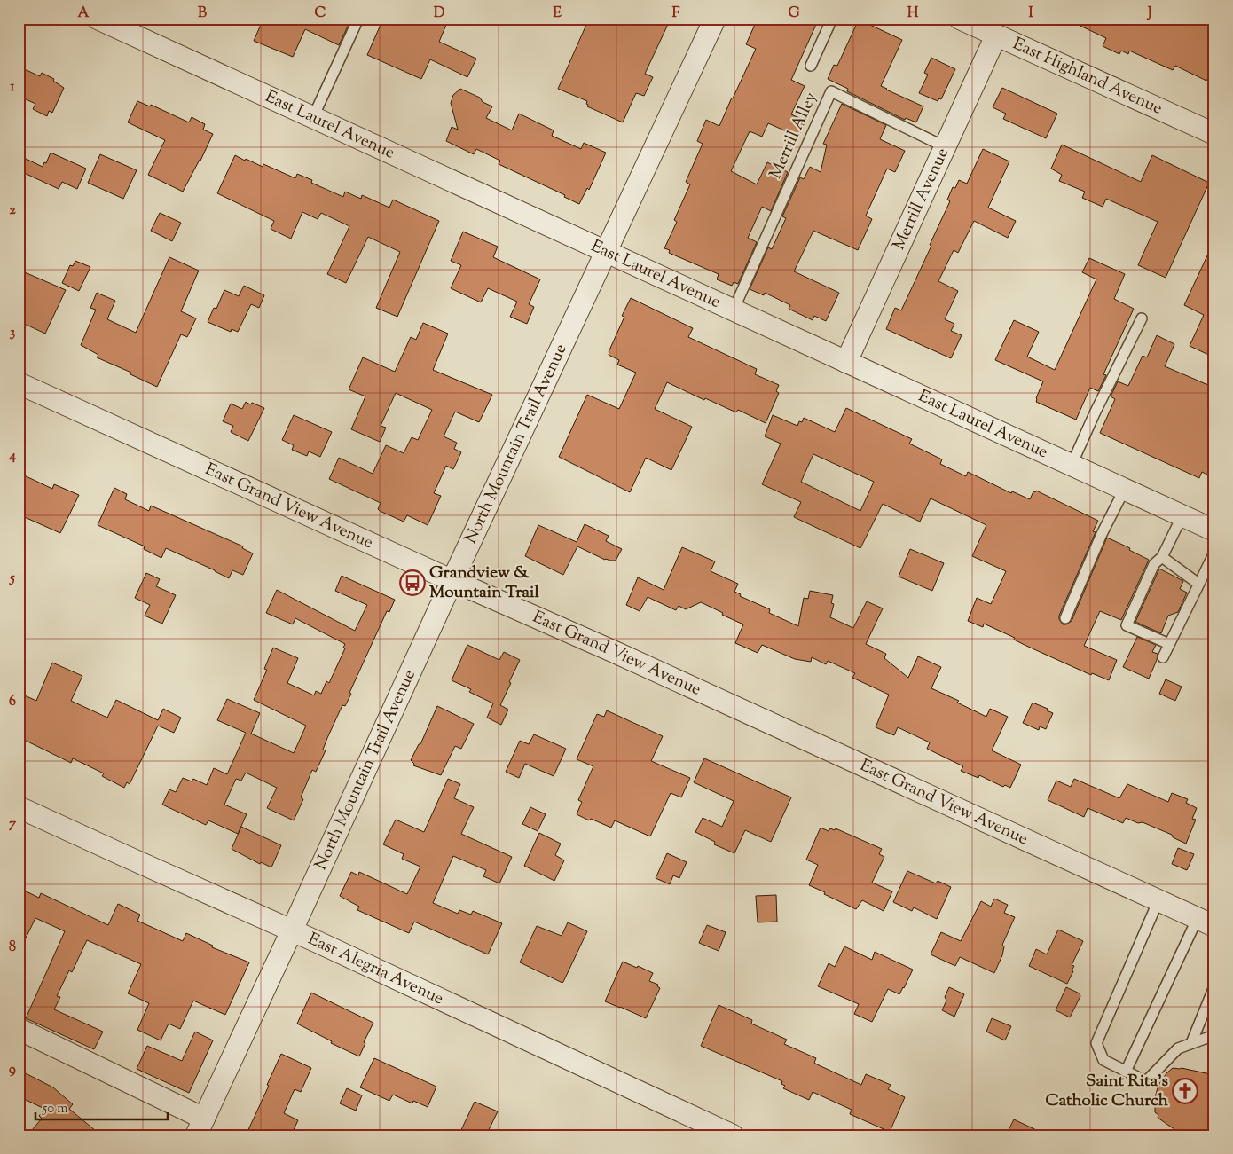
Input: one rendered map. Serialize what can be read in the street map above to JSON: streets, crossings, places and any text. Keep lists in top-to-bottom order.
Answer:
{
  "streets": {
    "street": [
      "East Highland Avenue",
      "East Laurel Avenue",
      "Merrill Avenue",
      "North Mountain Trail Avenue",
      "East Grand View Avenue",
      "East Alegria Avenue"
    ],
    "lane": ["Merrill Alley"]
  },
  "crossings": [
    ["East Highland Avenue", "Merrill Avenue"],
    ["East Laurel Avenue", "Merrill Alley"],
    ["East Laurel Avenue", "Merrill Avenue"],
    ["East Laurel Avenue", "North Mountain Trail Avenue"],
    ["Merrill Alley", "Merrill Avenue"],
    ["North Mountain Trail Avenue", "East Grand View Avenue"],
    ["North Mountain Trail Avenue", "East Alegria Avenue"]
  ],
  "places": {
    "bus stop": ["Grandview & Mountain Trail"],
    "church": ["Saint Rita's Catholic Church"]
  },
  "scale_bar": "50 m",
  "grid": {
    "columns": [
      "A",
      "B",
      "C",
      "D",
      "E",
      "F",
      "G",
      "H",
      "I",
      "J"
    ],
    "rows": [
      "1",
      "2",
      "3",
      "4",
      "5",
      "6",
      "7",
      "8",
      "9"
    ]
  }
}
